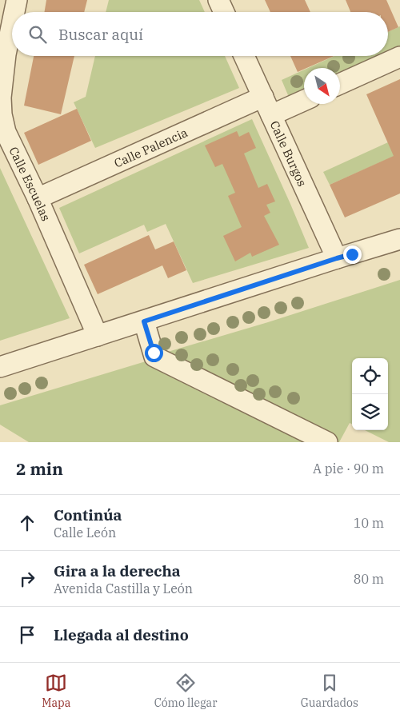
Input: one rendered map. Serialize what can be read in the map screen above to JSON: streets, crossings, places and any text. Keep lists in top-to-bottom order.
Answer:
{
  "streets": {
    "street": ["Calle Palencia", "Calle Burgos", "Calle Escuelas"]
  },
  "crossings": [
    ["Calle Palencia", "Calle Burgos"],
    ["Calle Palencia", "Calle Escuelas"]
  ],
  "north": "bottom right",
  "page": {
    "search": "Buscar aquí",
    "heading": ["2 min", "A pie · 90 m"],
    "list": [
      ["Continúa", "Calle León", "10 m"],
      ["Gira a la derecha", "Avenida Castilla y León", "80 m"],
      "Llegada al destino"
    ],
    "nav": ["Mapa", "Cómo llegar", "Guardados"]
  }
}
